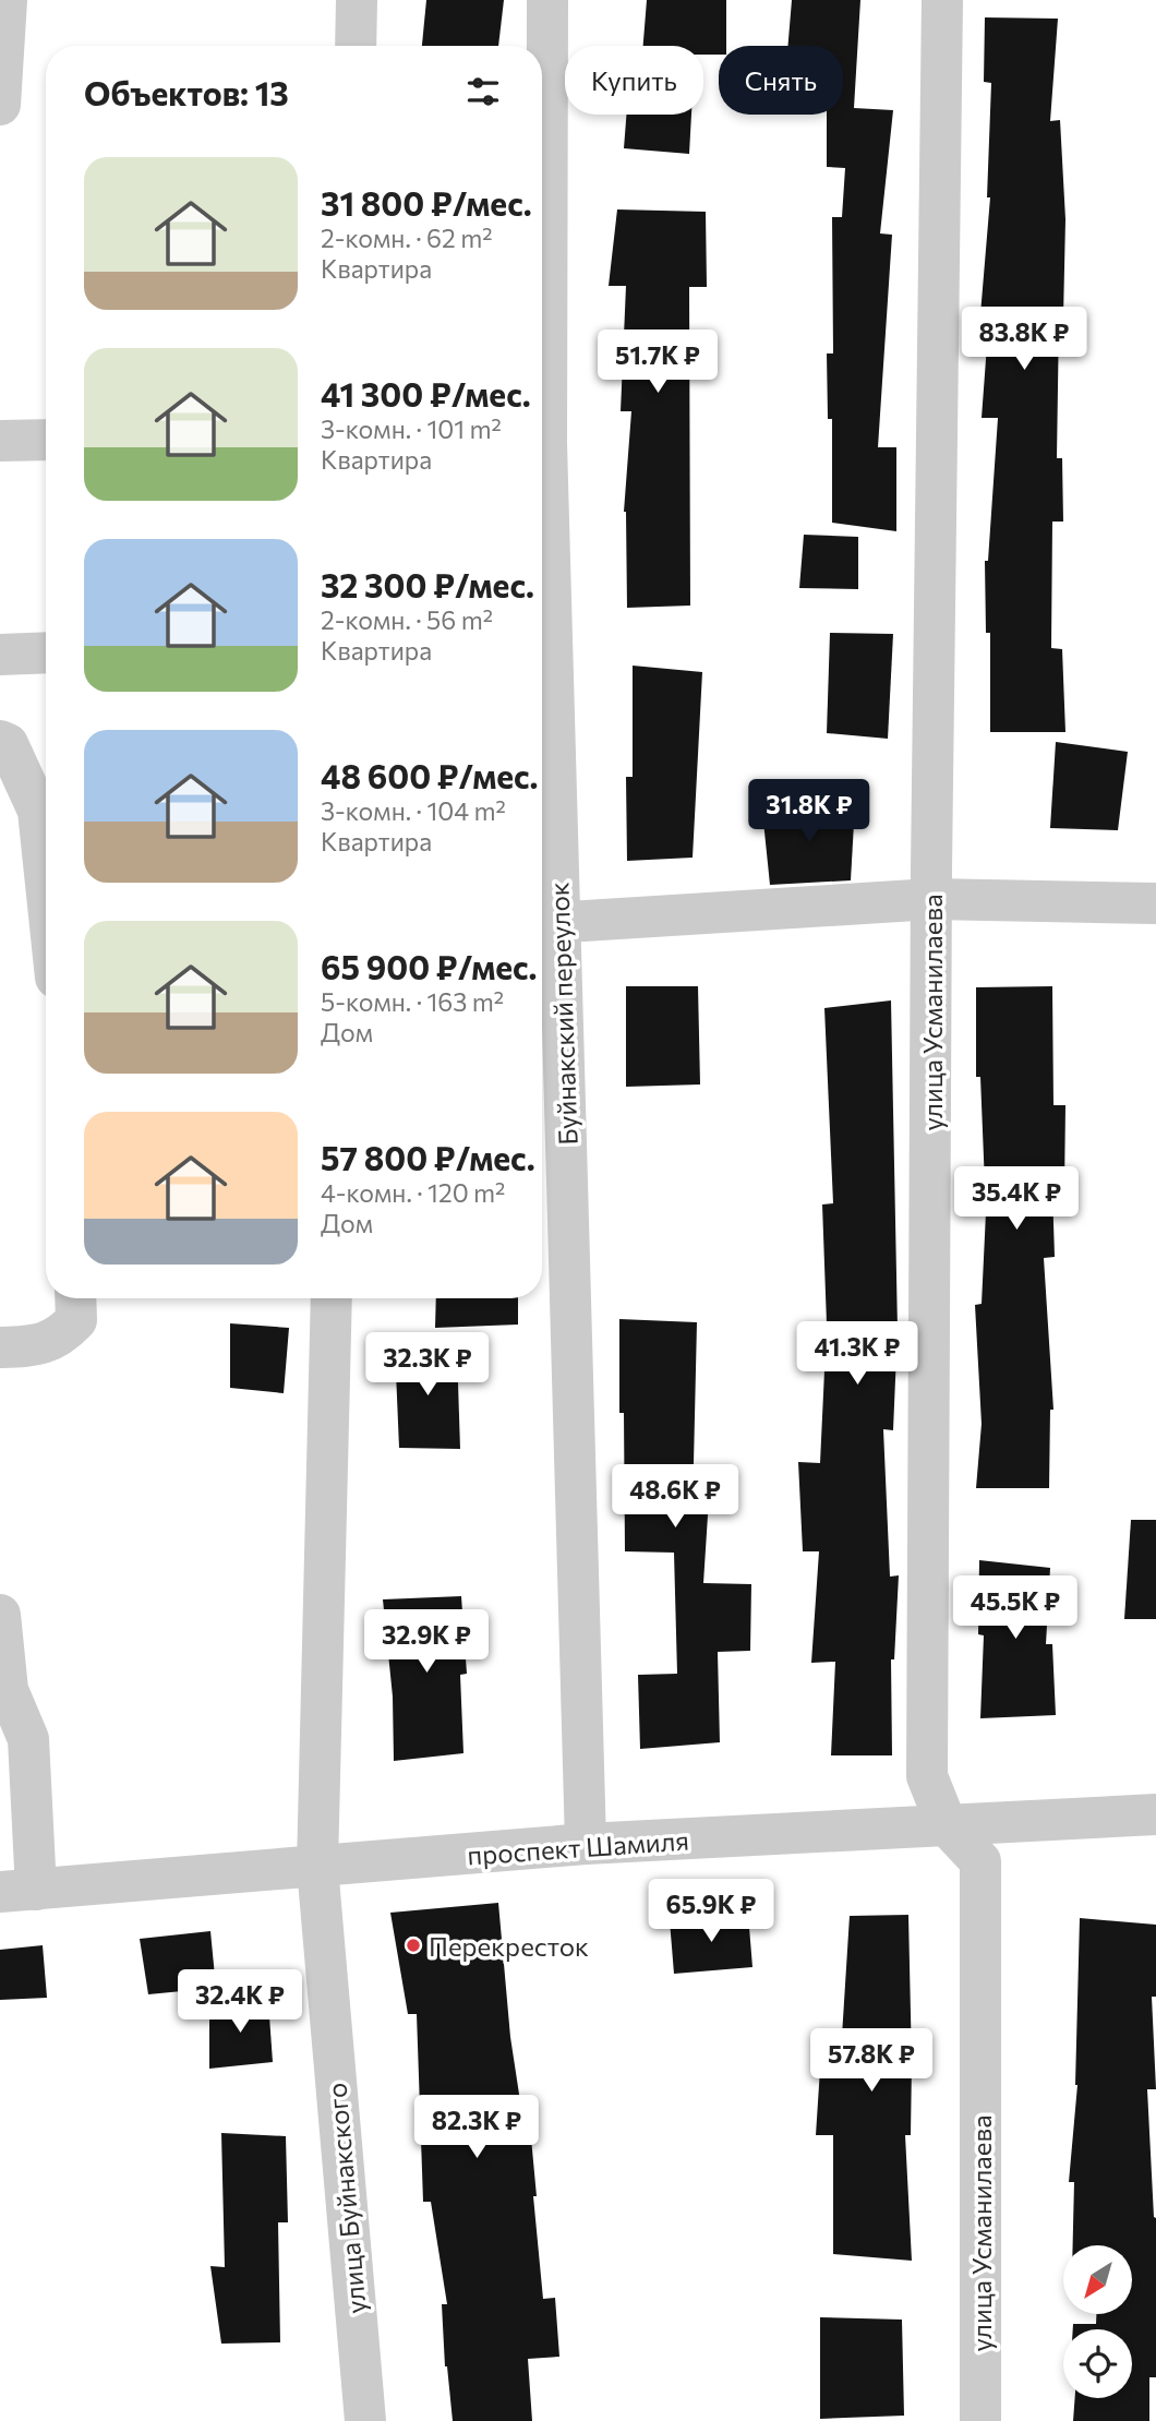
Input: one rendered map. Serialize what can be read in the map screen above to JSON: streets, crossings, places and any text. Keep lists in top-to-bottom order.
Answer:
{
  "streets": {
    "street": [
      "улица Усманилаева",
      "Буйнакский переулок",
      "проспект Шамиля",
      "улица Буйнакского"
    ]
  },
  "crossings": [
    ["улица Усманилаева", "проспект Шамиля"],
    ["Буйнакский переулок", "проспект Шамиля"],
    ["проспект Шамиля", "улица Буйнакского"]
  ],
  "places": ["Перекресток"],
  "north": "bottom left",
  "page": {
    "chip": ["Купить", "Снять"],
    "heading": "Объектов: 13",
    "list": [
      {
        "name": "31 800 ₽/мес.",
        "note": "2-комн. · 62 m² · Квартира"
      },
      {
        "name": "41 300 ₽/мес.",
        "note": "3-комн. · 101 m² · Квартира"
      },
      {
        "name": "32 300 ₽/мес.",
        "note": "2-комн. · 56 m² · Квартира"
      },
      {
        "name": "48 600 ₽/мес.",
        "note": "3-комн. · 104 m² · Квартира"
      },
      {
        "name": "65 900 ₽/мес.",
        "note": "5-комн. · 163 m² · Дом"
      },
      {
        "name": "57 800 ₽/мес.",
        "note": "4-комн. · 120 m² · Дом"
      }
    ],
    "price": [
      "83.8K ₽",
      "51.7K ₽",
      "31.8K ₽",
      "35.4K ₽",
      "41.3K ₽",
      "32.3K ₽",
      "48.6K ₽",
      "45.5K ₽",
      "32.9K ₽",
      "65.9K ₽",
      "32.4K ₽",
      "57.8K ₽",
      "82.3K ₽"
    ]
  }
}
